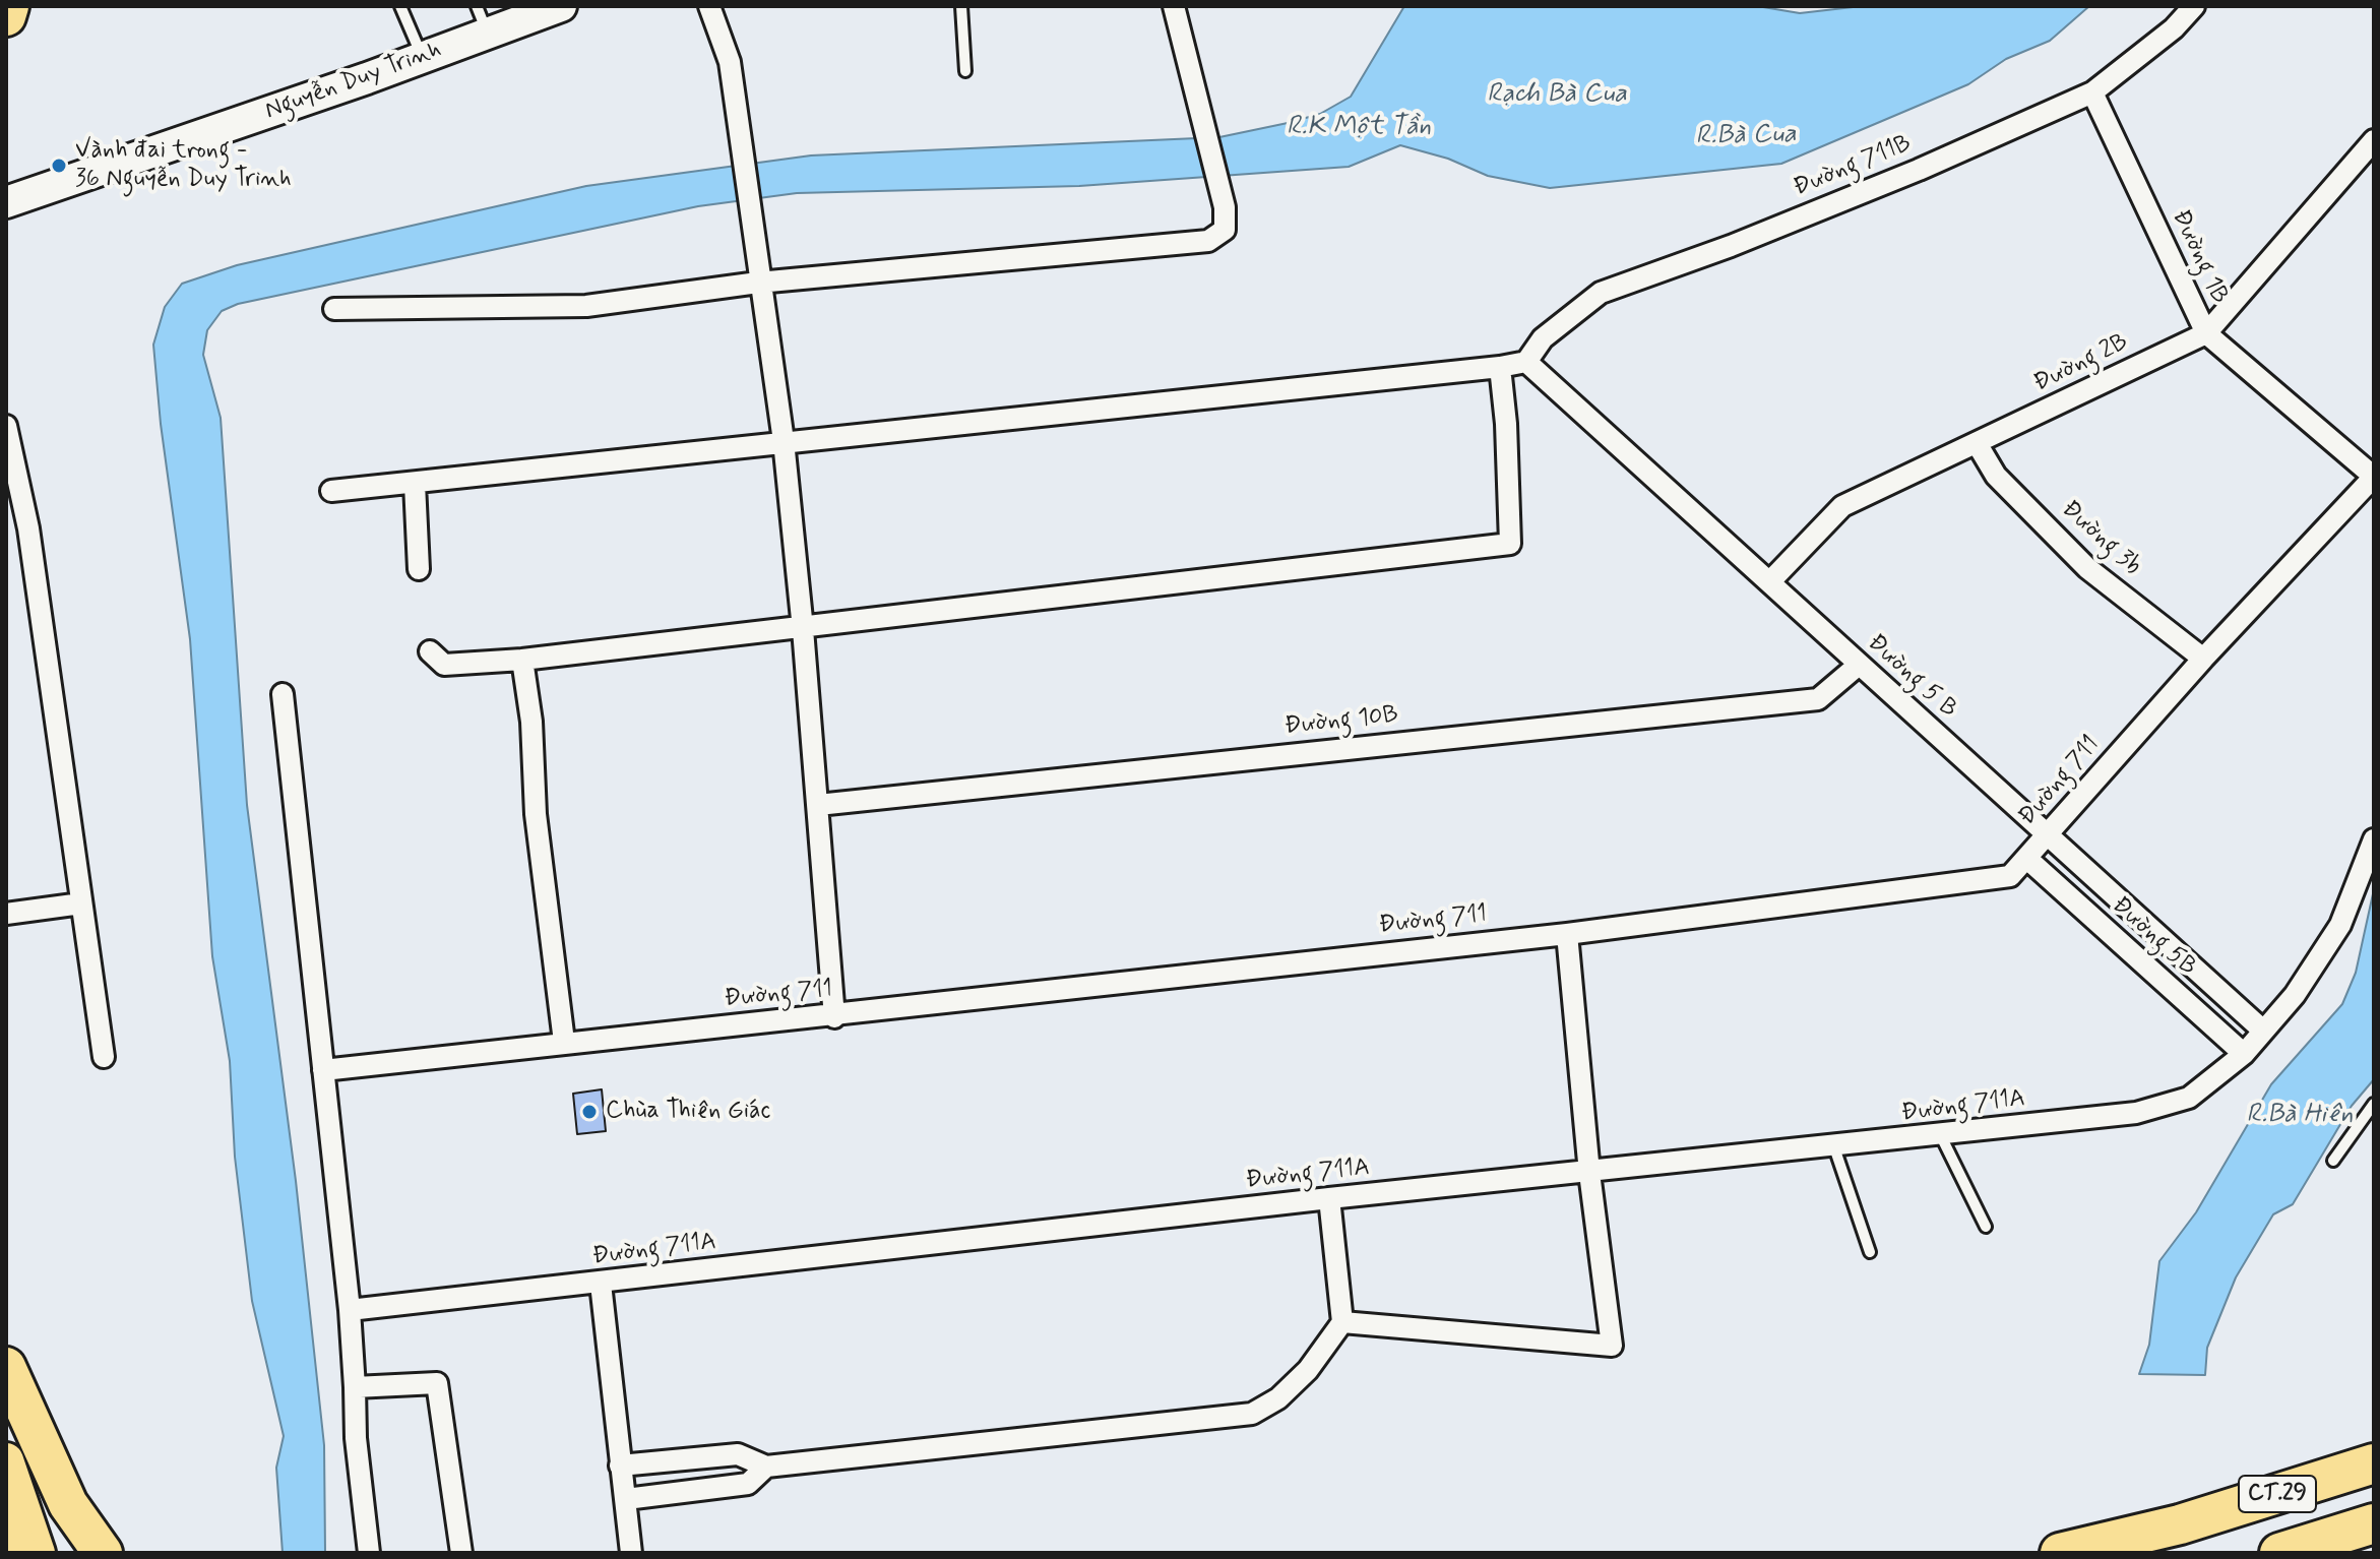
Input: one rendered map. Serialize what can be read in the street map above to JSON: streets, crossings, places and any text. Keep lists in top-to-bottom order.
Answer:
{
  "streets": {
    "highway": ["CT.29"],
    "main road": ["Nguyễn Duy Trinh"],
    "street": [
      "Đường 711B",
      "Đường 1B",
      "Đường 2B",
      "Đường 3b",
      "Đường 5 B",
      "Đường 10B",
      "Đường 711",
      "Đường 5B",
      "Đường 711A"
    ]
  },
  "crossings": [
    ["Đường 711B", "Đường 1B"],
    ["Đường 711B", "Đường 5 B"],
    ["Đường 1B", "Đường 2B"],
    ["Đường 1B", "Đường 711"],
    ["Đường 2B", "Đường 3b"],
    ["Đường 2B", "Đường 5 B"],
    ["Đường 3b", "Đường 711"],
    ["Đường 5 B", "Đường 10B"],
    ["Đường 5 B", "Đường 711"],
    ["Đường 5 B", "Đường 711A"],
    ["Đường 711", "Đường 5B"],
    ["Đường 5B", "Đường 711A"]
  ],
  "water": [
    "Rạch Bà Cua",
    "R.K Một Tần",
    "R.Bà Cua",
    "R.Bà Hiên"
  ],
  "places": ["Vành đai trong - 36 Nguyễn Duy Trinh", "Chùa Thiên Giác"]
}
